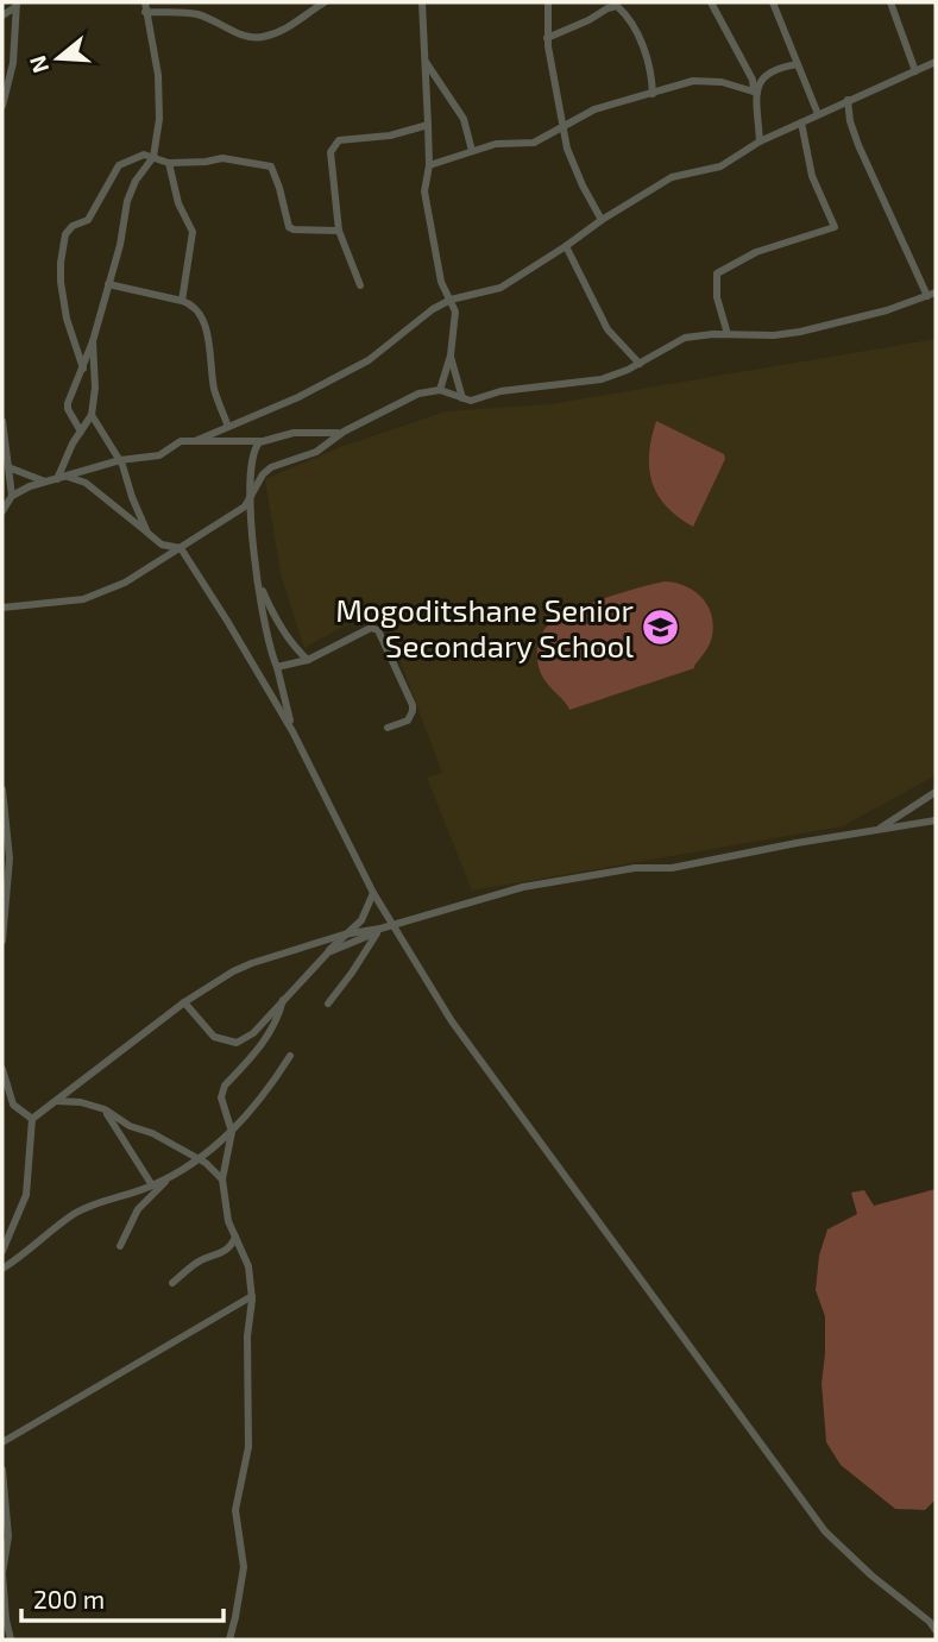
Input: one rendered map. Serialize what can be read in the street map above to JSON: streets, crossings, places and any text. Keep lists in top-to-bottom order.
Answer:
{
  "places": {
    "school or university": ["Mogoditshane Senior Secondary School"]
  },
  "scale_bar": "200 m",
  "north": "left"
}
